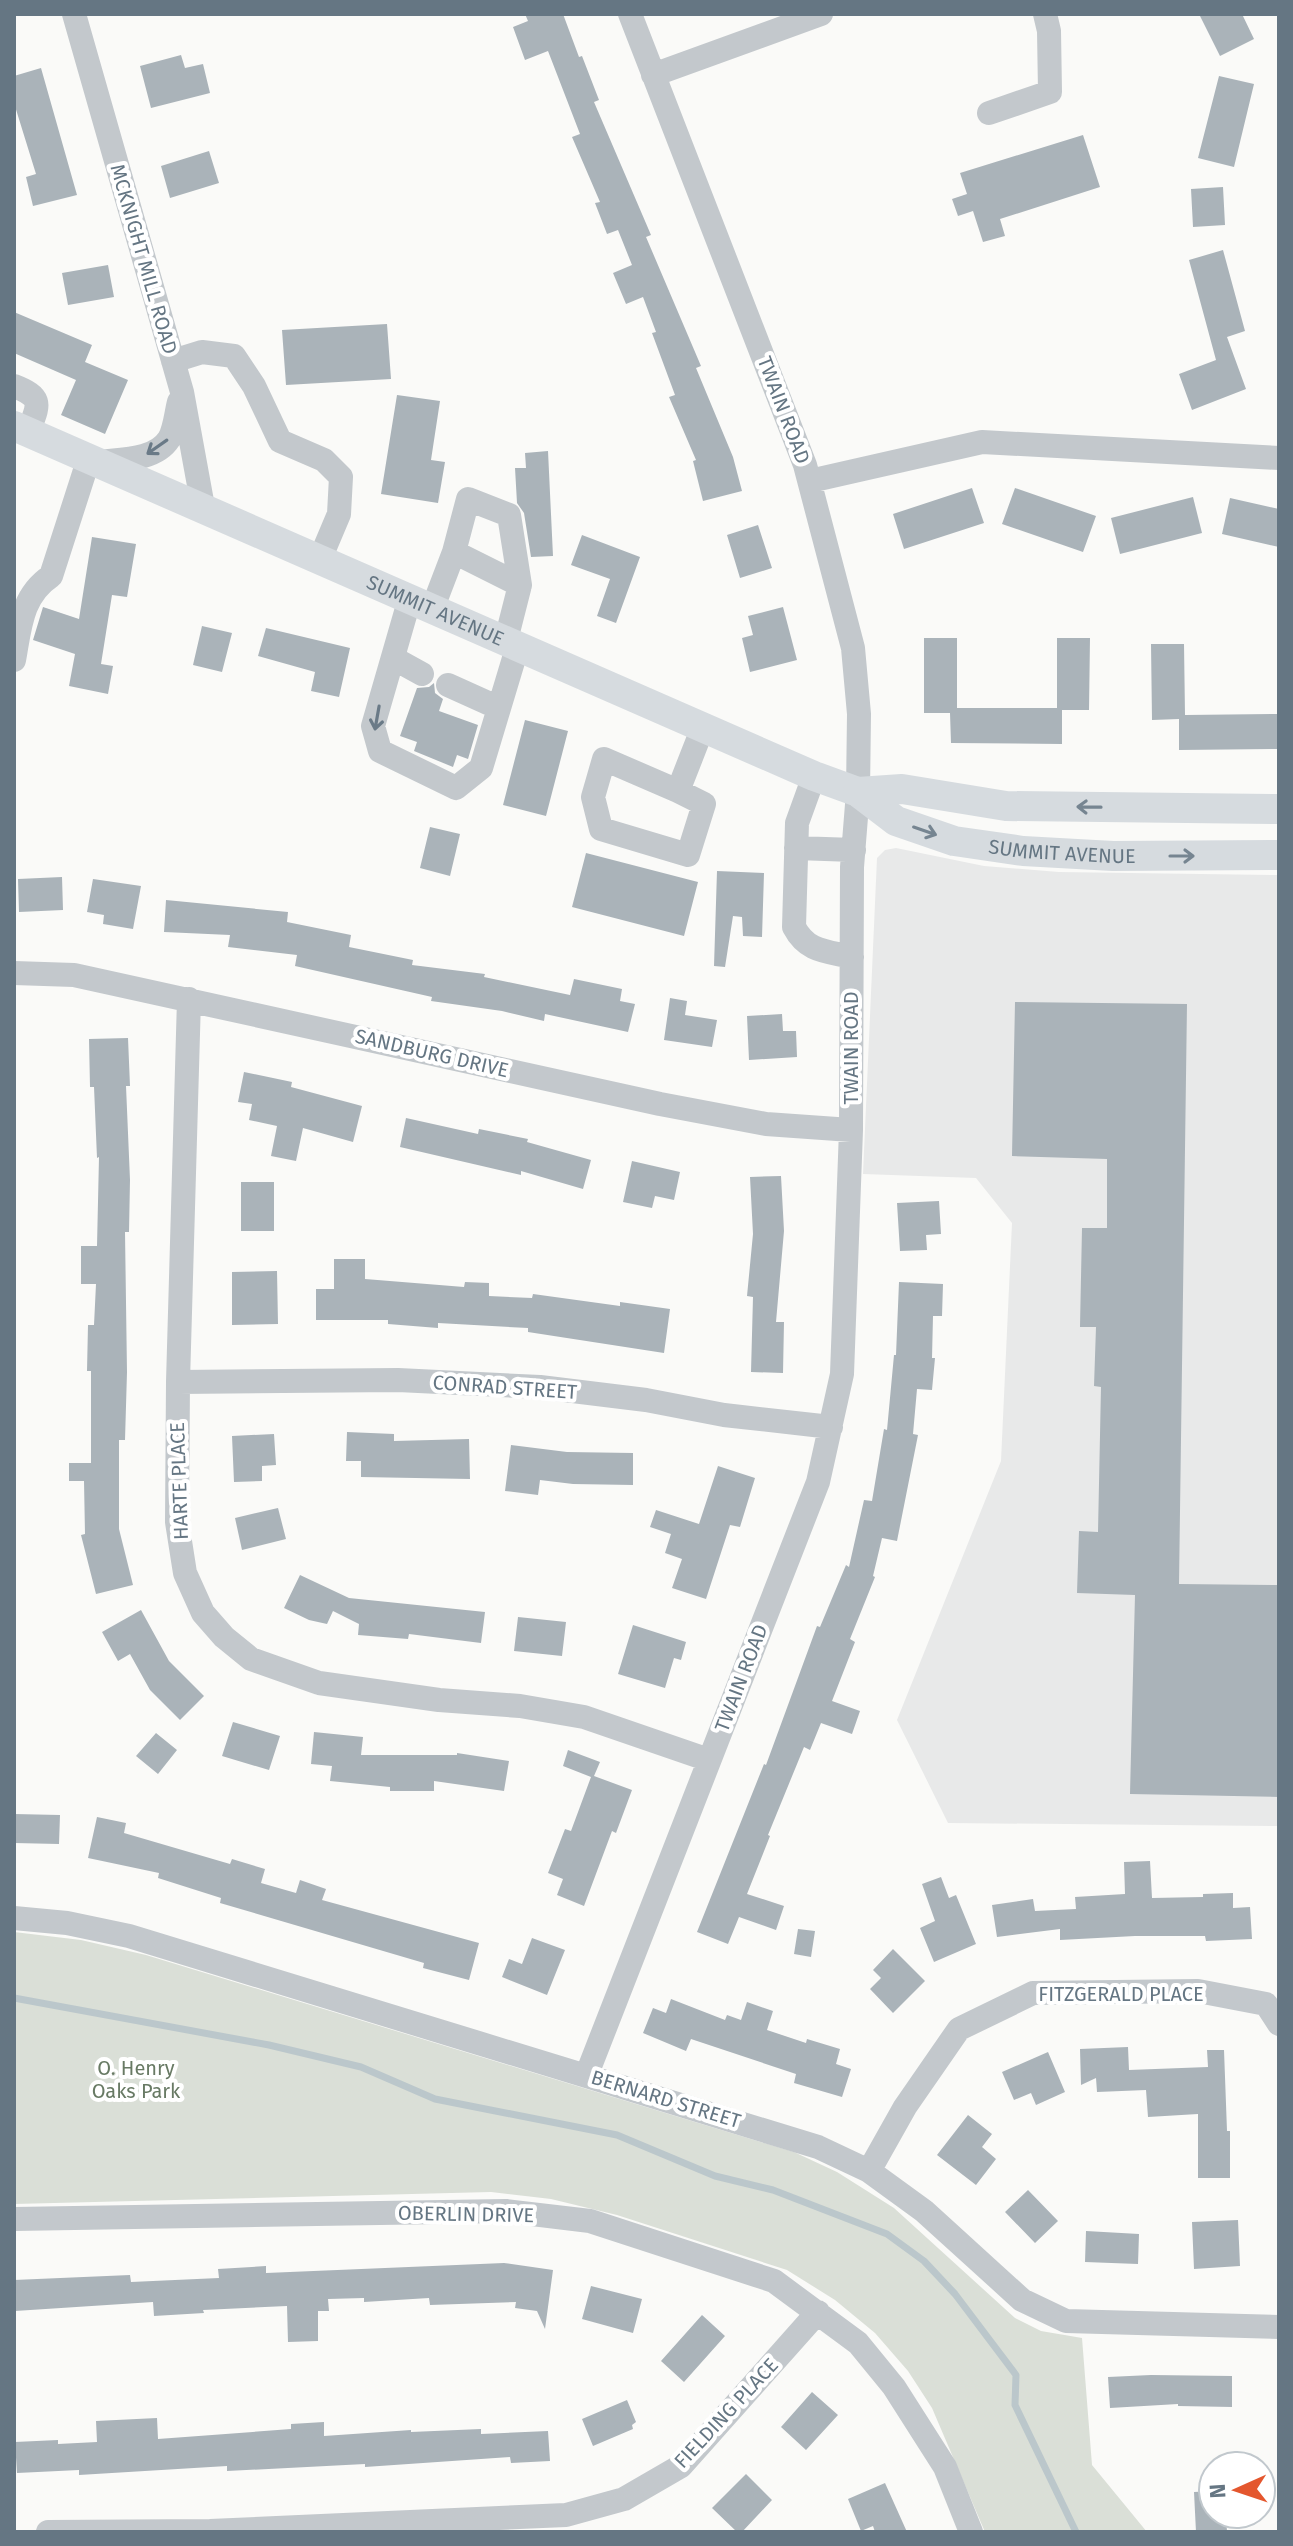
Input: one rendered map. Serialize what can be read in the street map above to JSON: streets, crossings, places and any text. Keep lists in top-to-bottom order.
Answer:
{
  "streets": {
    "main road": ["SUMMIT AVENUE"],
    "street": [
      "MCKNIGHT MILL ROAD",
      "TWAIN ROAD",
      "SANDBURG DRIVE",
      "CONRAD STREET",
      "HARTE PLACE",
      "FITZGERALD PLACE",
      "BERNARD STREET",
      "OBERLIN DRIVE",
      "FIELDING PLACE"
    ]
  },
  "crossings": [
    ["MCKNIGHT MILL ROAD", "SUMMIT AVENUE"],
    ["TWAIN ROAD", "SUMMIT AVENUE"],
    ["TWAIN ROAD", "SANDBURG DRIVE"],
    ["TWAIN ROAD", "CONRAD STREET"],
    ["TWAIN ROAD", "HARTE PLACE"],
    ["TWAIN ROAD", "BERNARD STREET"],
    ["SANDBURG DRIVE", "HARTE PLACE"],
    ["CONRAD STREET", "HARTE PLACE"],
    ["FITZGERALD PLACE", "BERNARD STREET"],
    ["OBERLIN DRIVE", "FIELDING PLACE"]
  ],
  "parks": ["O. Henry Oaks Park"],
  "north": "left"
}
